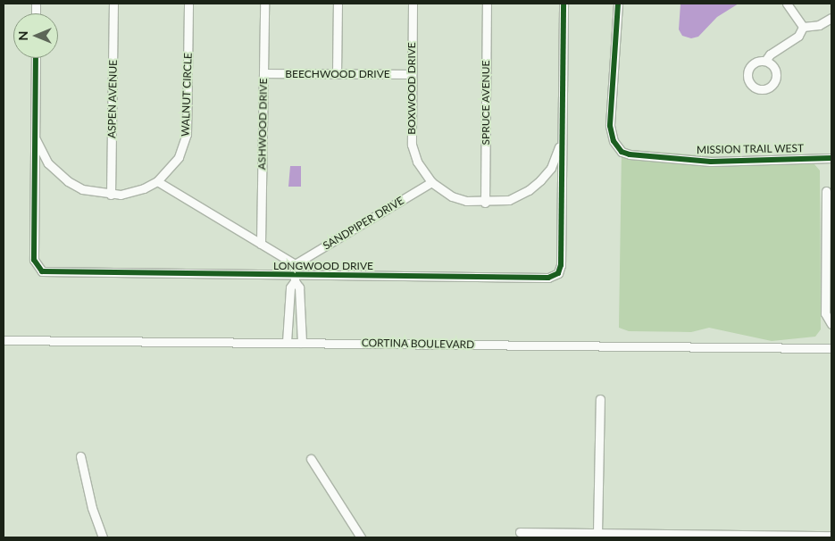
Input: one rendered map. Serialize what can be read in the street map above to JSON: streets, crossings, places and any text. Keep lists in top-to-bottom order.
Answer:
{
  "streets": {
    "street": [
      "BEECHWOOD DRIVE",
      "BOXWOOD DRIVE",
      "WALNUT CIRCLE",
      "ASPEN AVENUE",
      "SPRUCE AVENUE",
      "ASHWOOD DRIVE",
      "MISSION TRAIL WEST",
      "SANDPIPER DRIVE",
      "LONGWOOD DRIVE",
      "CORTINA BOULEVARD"
    ]
  },
  "crossings": [
    ["BEECHWOOD DRIVE", "BOXWOOD DRIVE"],
    ["BEECHWOOD DRIVE", "ASHWOOD DRIVE"],
    ["BOXWOOD DRIVE", "SPRUCE AVENUE"],
    ["BOXWOOD DRIVE", "SANDPIPER DRIVE"],
    ["BOXWOOD DRIVE", "LONGWOOD DRIVE"],
    ["WALNUT CIRCLE", "ASPEN AVENUE"],
    ["WALNUT CIRCLE", "LONGWOOD DRIVE"]
  ],
  "north": "left"
}
